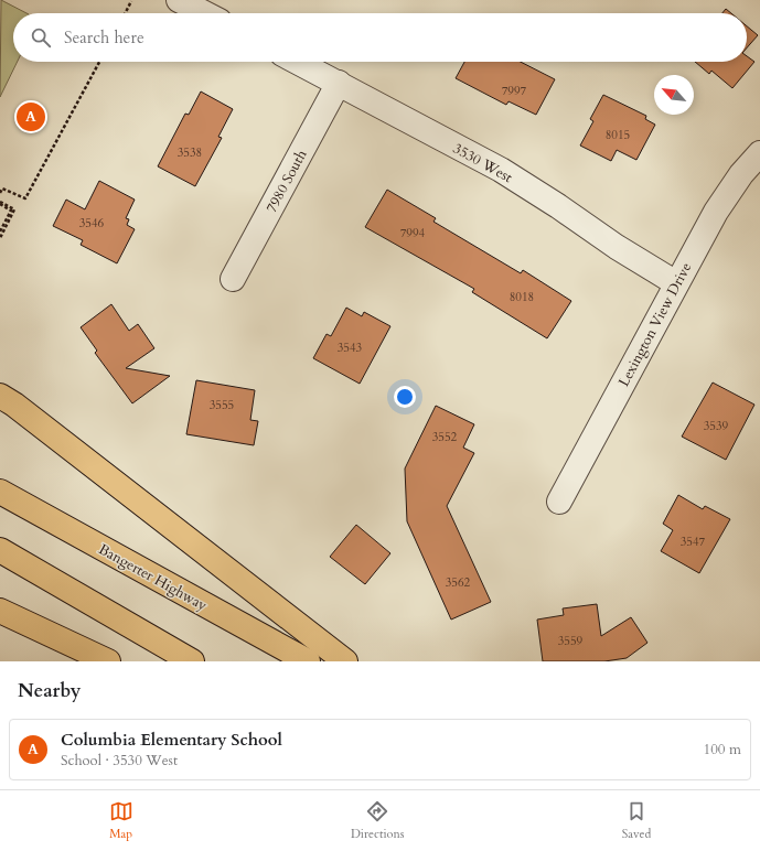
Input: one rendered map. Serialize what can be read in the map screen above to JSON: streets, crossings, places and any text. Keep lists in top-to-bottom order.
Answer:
{
  "streets": {
    "highway": ["Bangerter Highway"],
    "street": ["3530 West", "7980 South", "Lexington View Drive"]
  },
  "crossings": [
    ["3530 West", "7980 South"],
    ["3530 West", "Lexington View Drive"]
  ],
  "house_numbers": [
    "7997",
    "8015",
    "3538",
    "3546",
    "7994",
    "8018",
    "3543",
    "3555",
    "3539",
    "3552",
    "3547",
    "3562",
    "3559"
  ],
  "north": "top left",
  "page": {
    "search": "Search here",
    "pins": "A",
    "heading": "Nearby",
    "list": [
      {
        "mark": "A",
        "name": "Columbia Elementary School",
        "note": "School · 3530 West",
        "value": "100 m"
      }
    ],
    "nav": ["Map", "Directions", "Saved"]
  }
}
